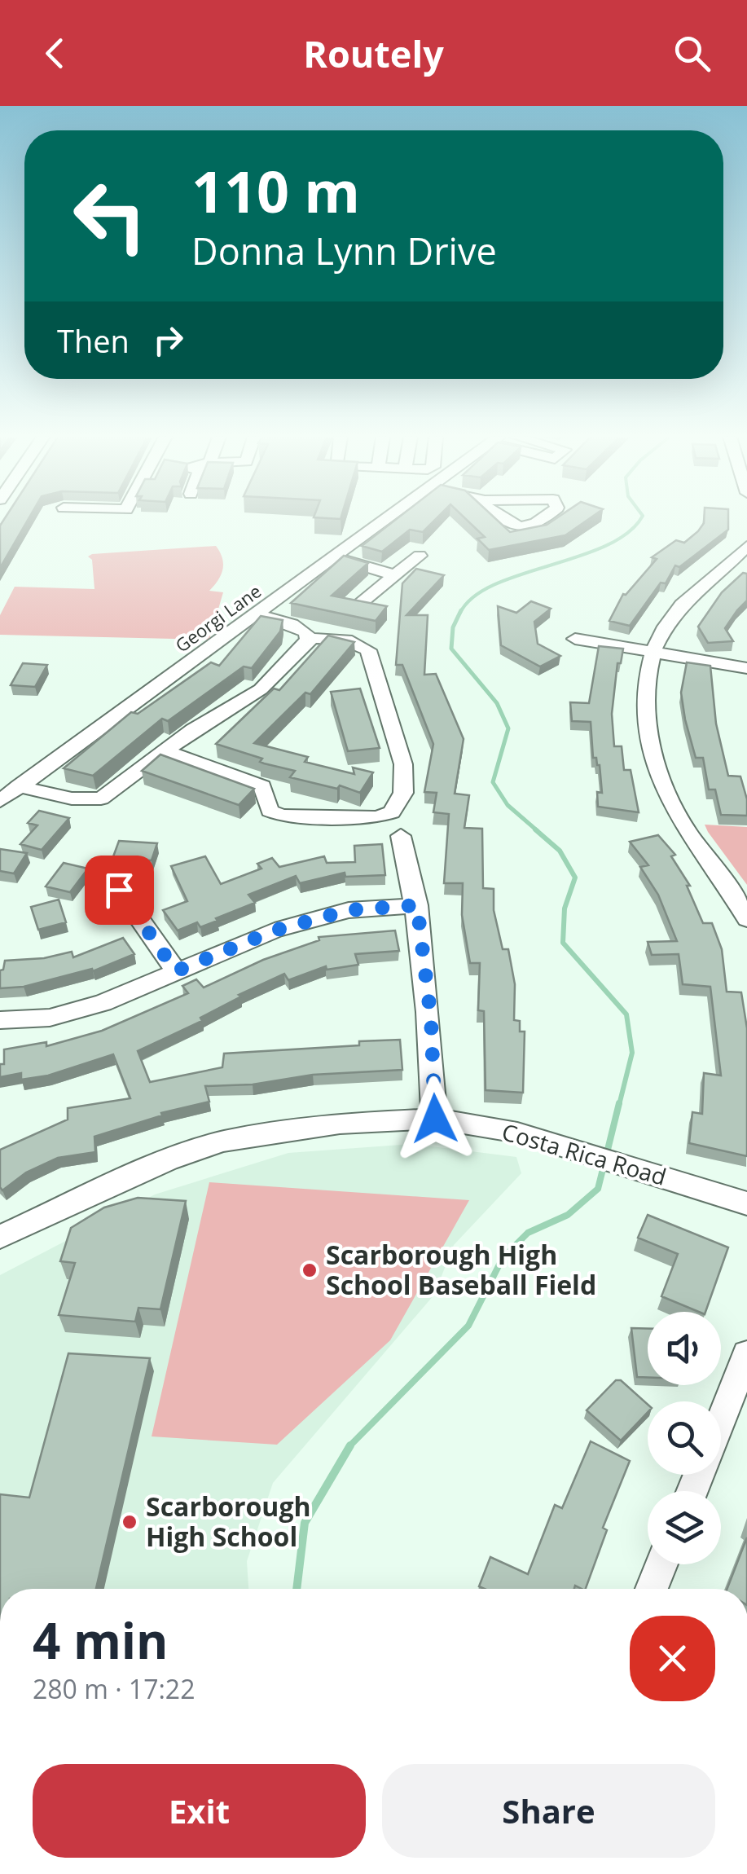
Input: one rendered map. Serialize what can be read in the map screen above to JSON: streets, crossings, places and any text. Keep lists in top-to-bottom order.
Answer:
{
  "streets": {
    "street": ["Georgi Lane", "Costa Rica Road"]
  },
  "places": ["Scarborough High School Baseball Field", "Scarborough High School"],
  "page": {
    "header": "Routely",
    "turn": ["110 m", "Donna Lynn Drive"],
    "then": "Then",
    "heading": ["4 min", "280 m · 17:22"],
    "buttons": ["Exit", "Share"]
  }
}
